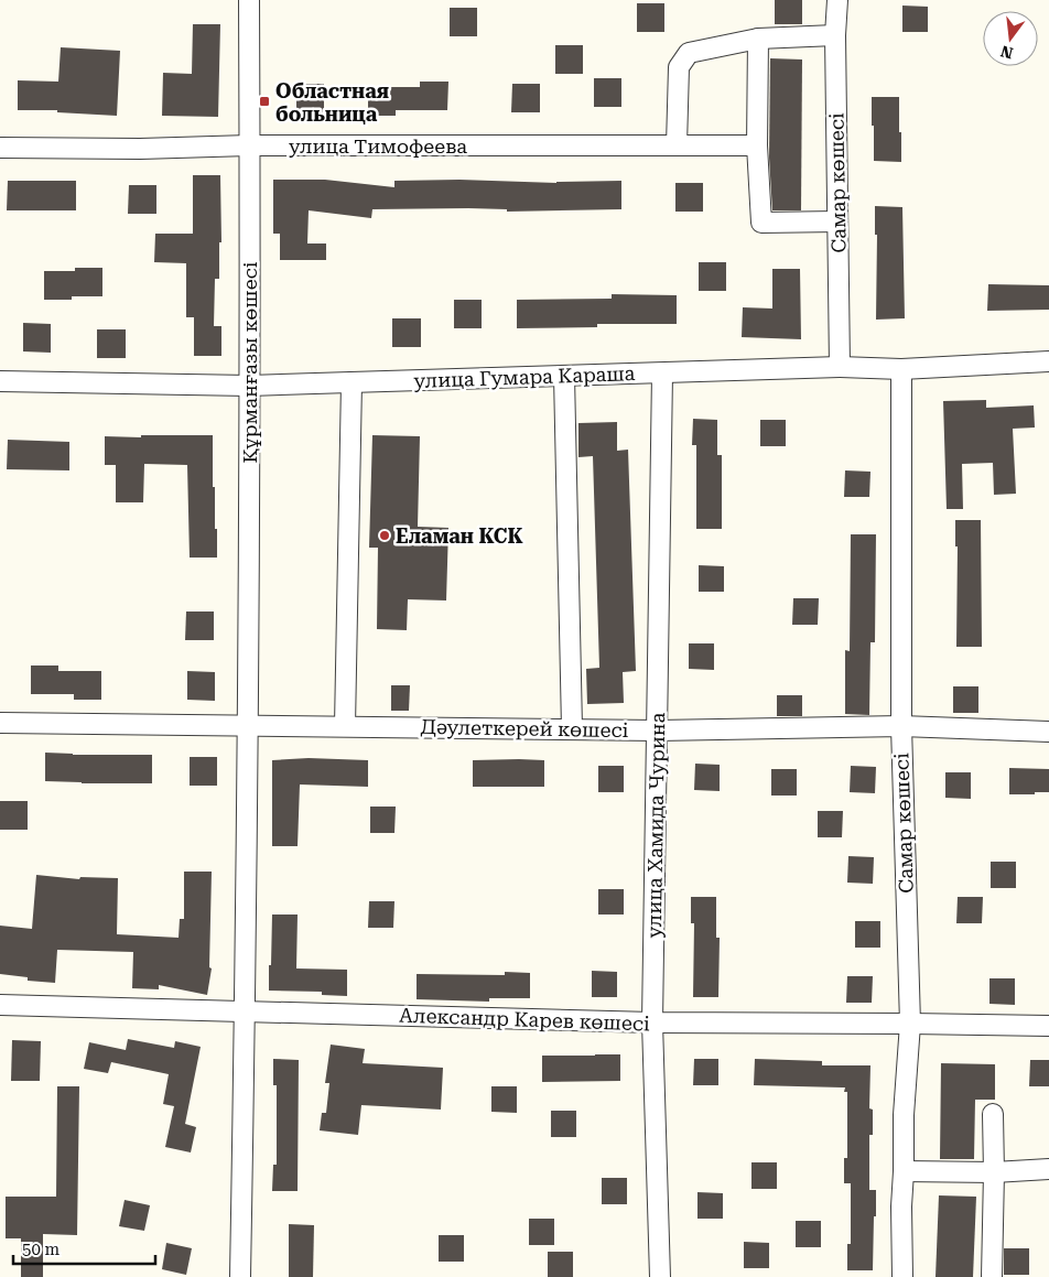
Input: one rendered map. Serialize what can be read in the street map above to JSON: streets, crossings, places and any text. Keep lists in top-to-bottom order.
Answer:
{
  "streets": {
    "street": [
      "улица Тимофеева",
      "Самар көшесі",
      "Құрманғазы көшесі",
      "улица Гумара Караша",
      "Дәулеткерей көшесі",
      "улица Хамида Чурина",
      "Александр Карев көшесі"
    ]
  },
  "crossings": [
    ["улица Тимофеева", "Құрманғазы көшесі"],
    ["Самар көшесі", "улица Гумара Караша"],
    ["Самар көшесі", "Дәулеткерей көшесі"],
    ["Самар көшесі", "Александр Карев көшесі"],
    ["Құрманғазы көшесі", "улица Гумара Караша"],
    ["Құрманғазы көшесі", "Дәулеткерей көшесі"],
    ["Құрманғазы көшесі", "Александр Карев көшесі"],
    ["улица Гумара Караша", "улица Хамида Чурина"],
    ["Дәулеткерей көшесі", "улица Хамида Чурина"],
    ["улица Хамида Чурина", "Александр Карев көшесі"]
  ],
  "places": {
    "transit": ["Областная больница"],
    "other": ["Еламан КСК"]
  },
  "scale_bar": "50 m",
  "north": "bottom"
}
